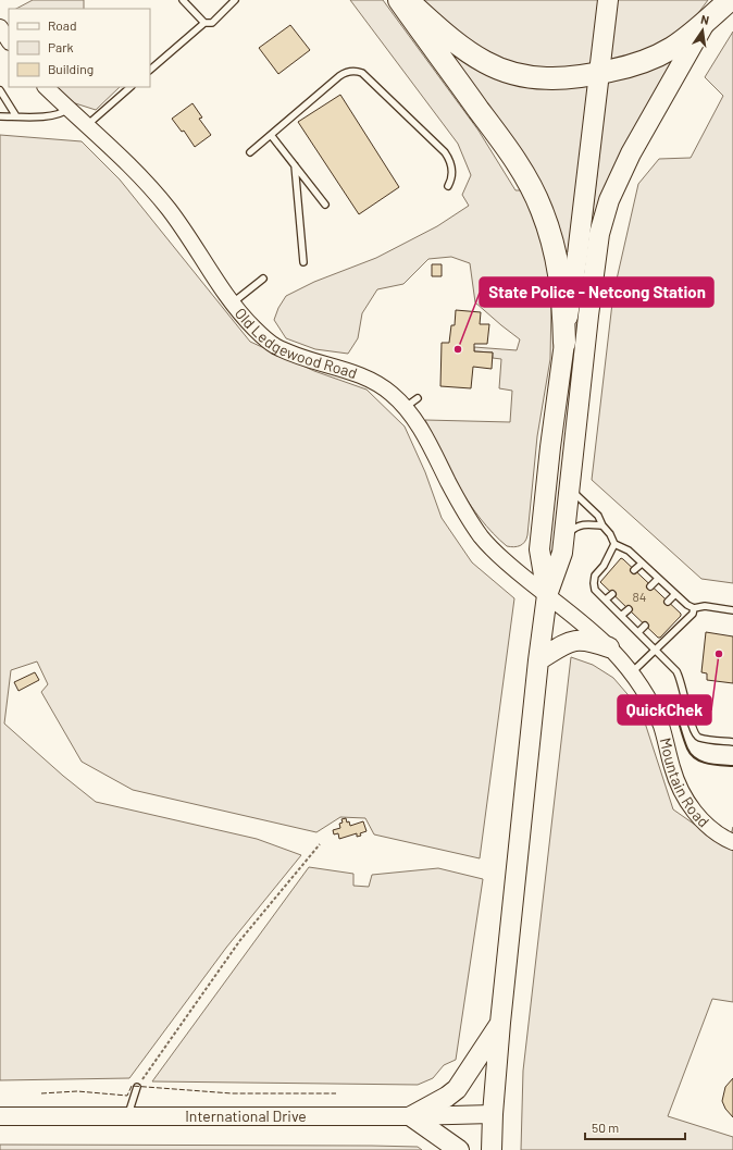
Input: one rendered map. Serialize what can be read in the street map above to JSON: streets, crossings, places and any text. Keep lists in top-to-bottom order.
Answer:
{
  "streets": {
    "main road": ["International Drive"],
    "street": ["Old Ledgewood Road", "Mountain Road"]
  },
  "crossings": [
    ["Old Ledgewood Road", "Mountain Road"]
  ],
  "places": ["State Police - Netcong Station", "QuickChek"],
  "house_numbers": ["84"],
  "legend": ["Road", "Park", "Building"],
  "scale_bar": "50 m",
  "north": "top"
}
